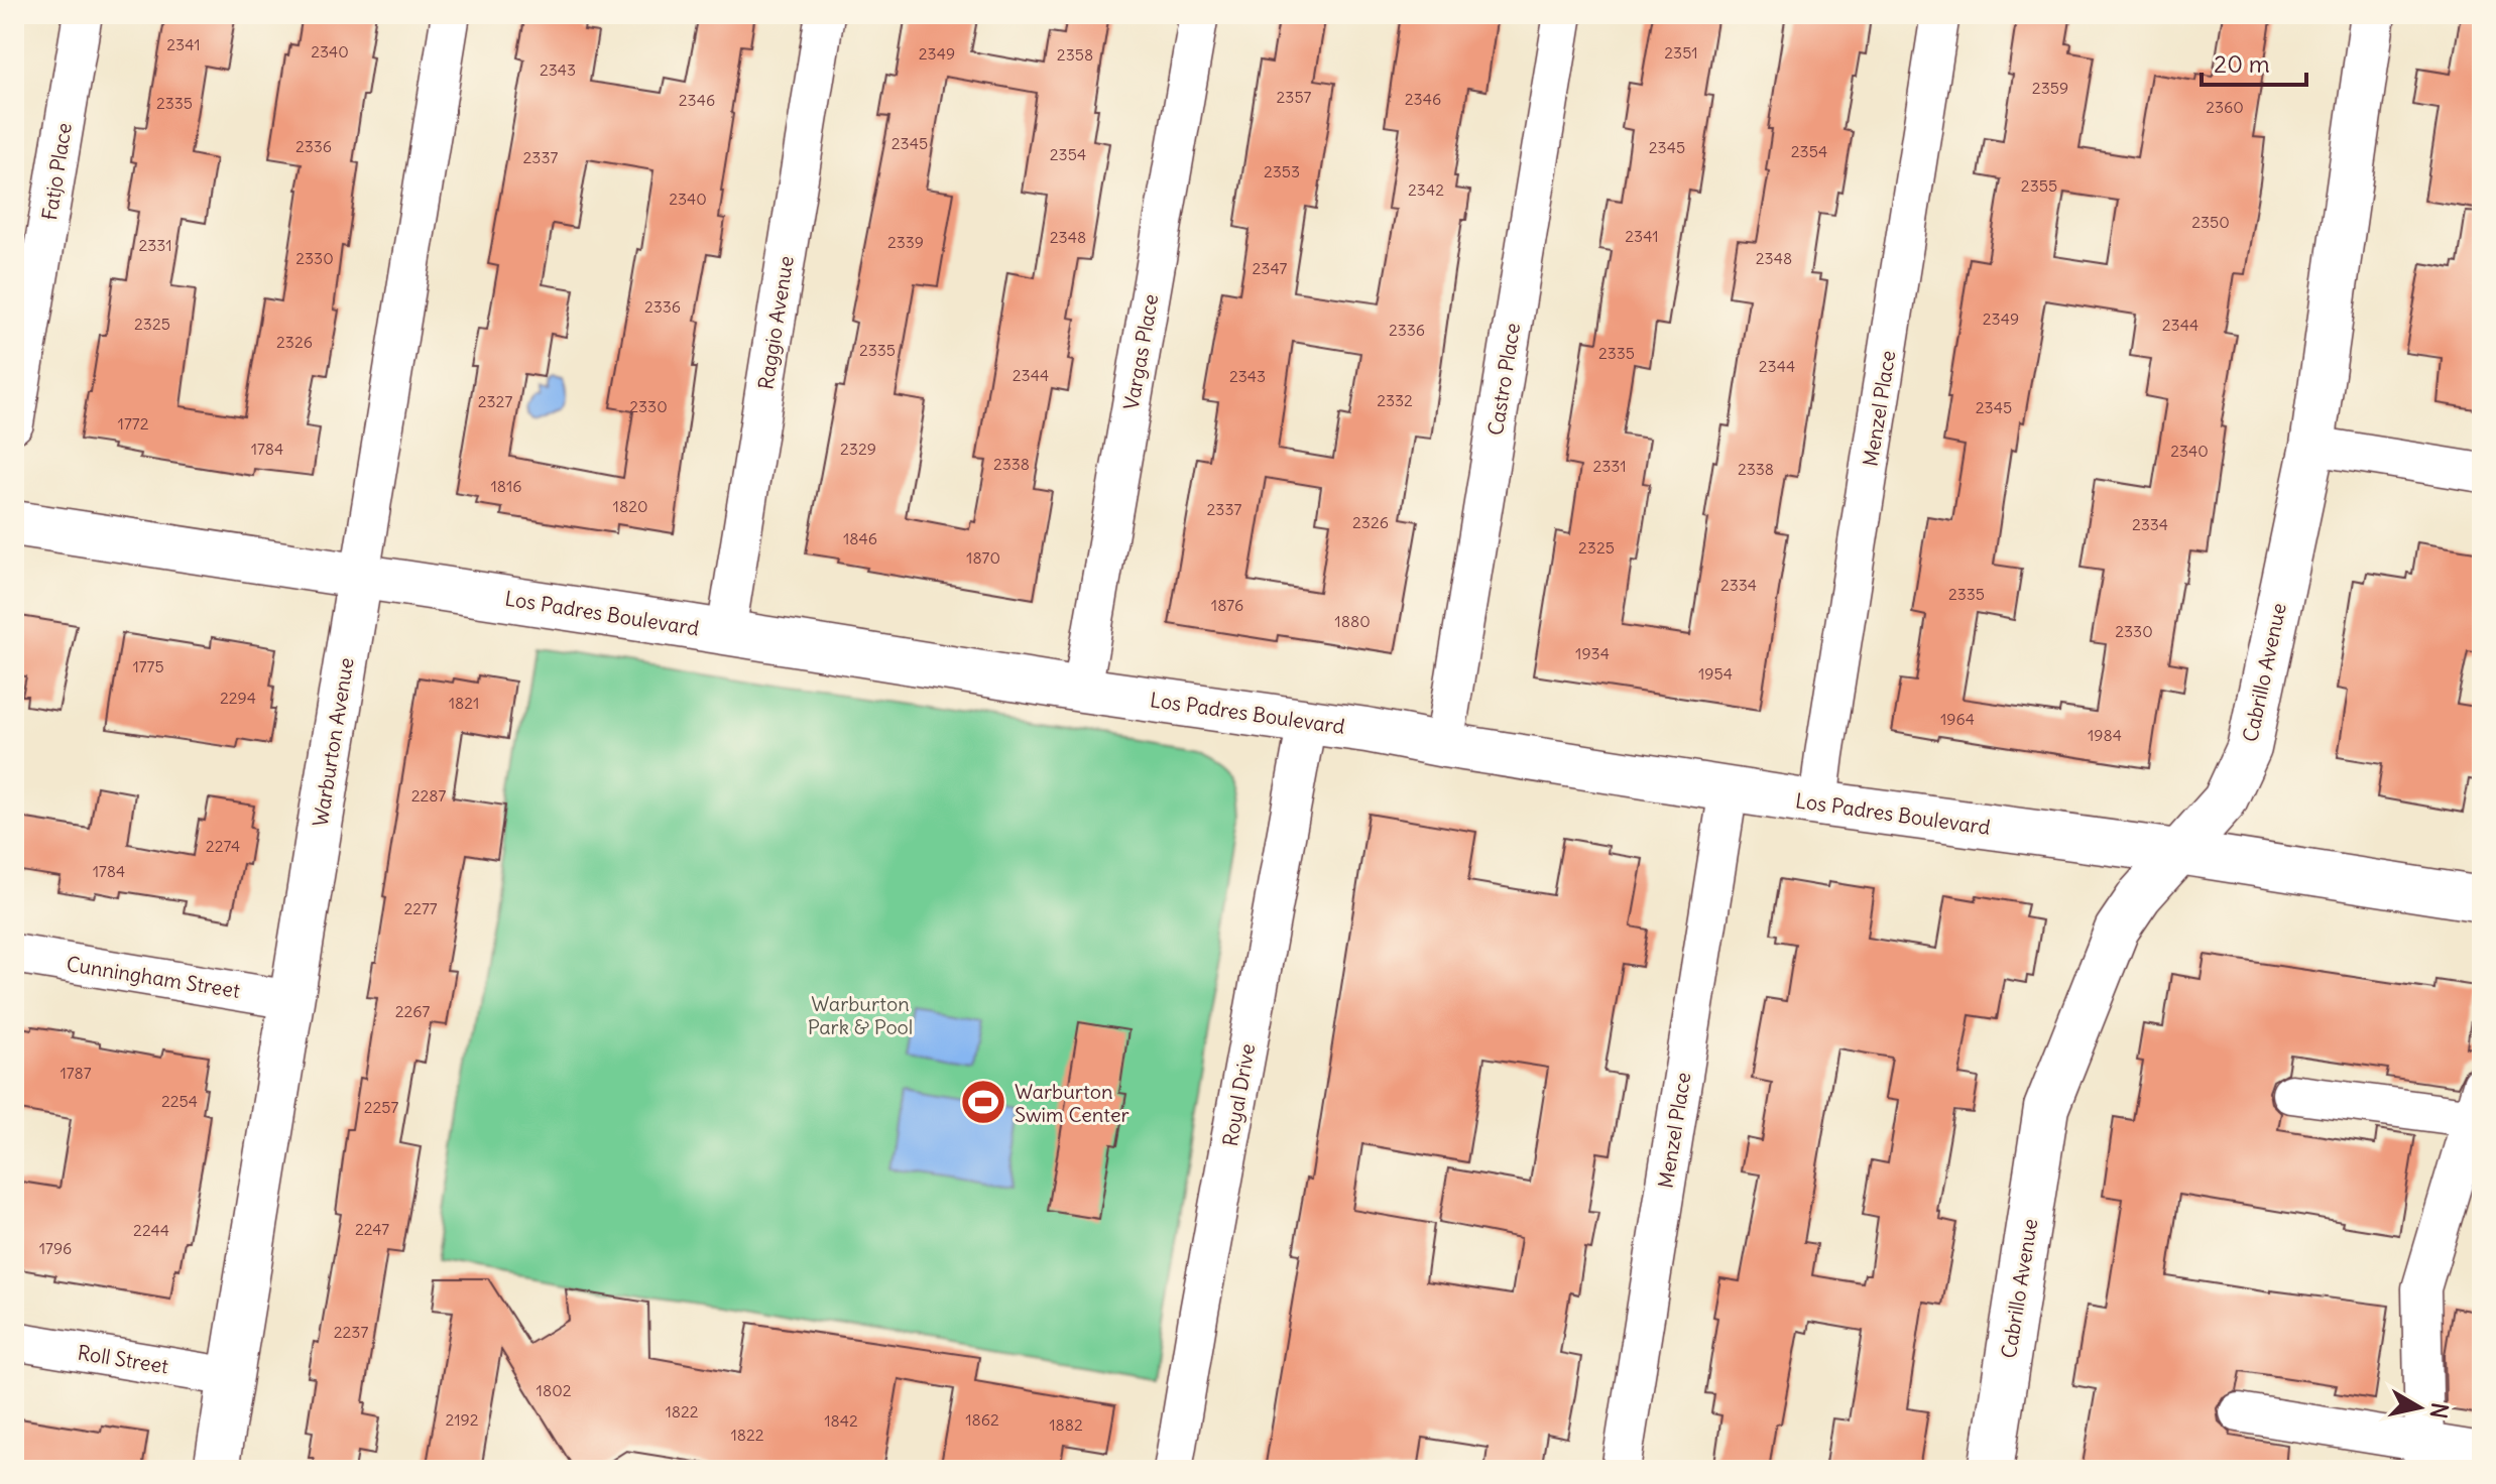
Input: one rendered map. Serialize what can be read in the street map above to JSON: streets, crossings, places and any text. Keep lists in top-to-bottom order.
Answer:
{
  "streets": {
    "street": [
      "Fatjo Place",
      "Raggio Avenue",
      "Vargas Place",
      "Castro Place",
      "Menzel Place",
      "Los Padres Boulevard",
      "Cabrillo Avenue",
      "Warburton Avenue",
      "Cunningham Street",
      "Royal Drive",
      "Roll Street"
    ]
  },
  "crossings": [
    ["Raggio Avenue", "Los Padres Boulevard"],
    ["Vargas Place", "Los Padres Boulevard"],
    ["Castro Place", "Los Padres Boulevard"],
    ["Menzel Place", "Los Padres Boulevard"],
    ["Los Padres Boulevard", "Cabrillo Avenue"],
    ["Los Padres Boulevard", "Warburton Avenue"],
    ["Los Padres Boulevard", "Royal Drive"],
    ["Warburton Avenue", "Cunningham Street"],
    ["Warburton Avenue", "Roll Street"]
  ],
  "parks": ["Warburton Park & Pool"],
  "places": {
    "sports": ["Warburton Swim Center"]
  },
  "house_numbers": [
    "2341",
    "2340",
    "2351",
    "2349",
    "2358",
    "2343",
    "2359",
    "2357",
    "2346",
    "2346",
    "2335",
    "2360",
    "2345",
    "2336",
    "2345",
    "2354",
    "2354",
    "2337",
    "2353",
    "2355",
    "2342",
    "2340",
    "2350",
    "2341",
    "2348",
    "2339",
    "2331",
    "2330",
    "2348",
    "2347",
    "2336",
    "2349",
    "2325",
    "2344",
    "2336",
    "2326",
    "2335",
    "2335",
    "2344",
    "2344",
    "2343",
    "2332",
    "2327",
    "2330",
    "2345",
    "1772",
    "1784",
    "2329",
    "2340",
    "2338",
    "2331",
    "2338",
    "1816",
    "1820",
    "2337",
    "2326",
    "2334",
    "1846",
    "2325",
    "1870",
    "2334",
    "2335",
    "1876",
    "1880",
    "2330",
    "1934",
    "1775",
    "1954",
    "2294",
    "1821",
    "1964",
    "1984",
    "2287",
    "2274",
    "1784",
    "2277",
    "2267",
    "1787",
    "2254",
    "2257",
    "2247",
    "2244",
    "1796",
    "2237",
    "1802",
    "1822",
    "2192",
    "1862",
    "1842",
    "1882",
    "1822"
  ],
  "scale_bar": "20 m",
  "north": "right"
}
